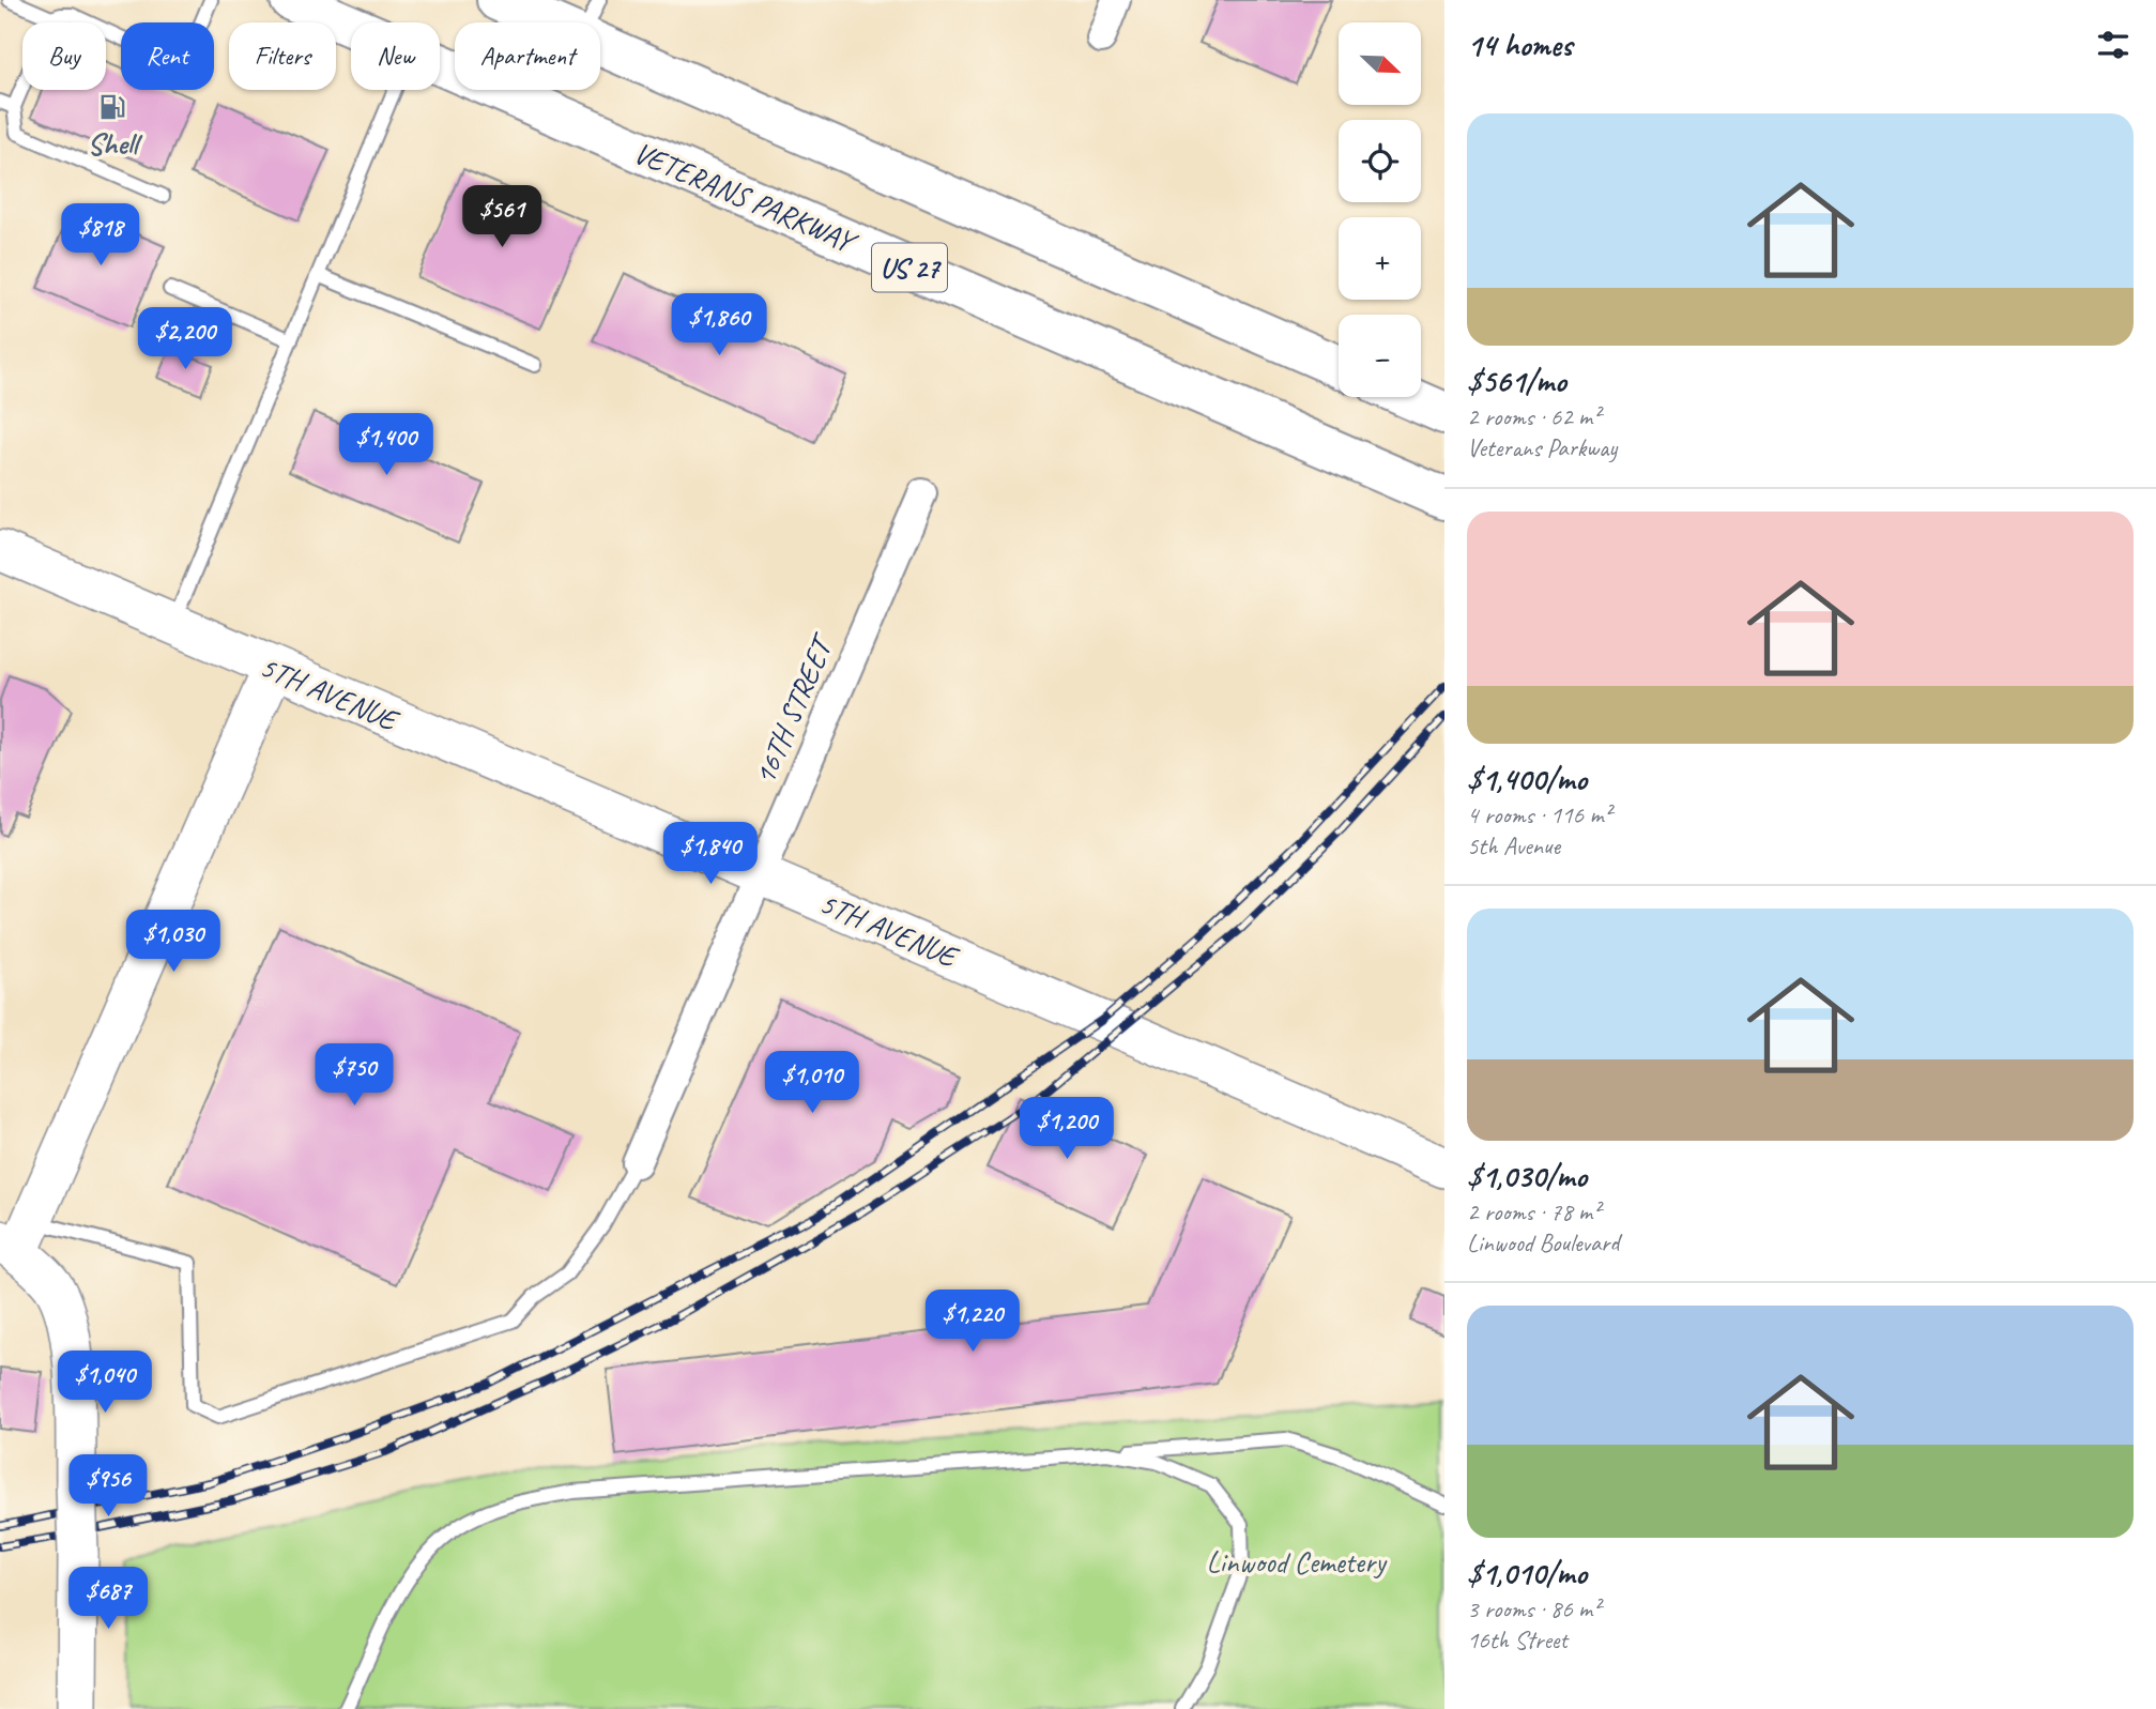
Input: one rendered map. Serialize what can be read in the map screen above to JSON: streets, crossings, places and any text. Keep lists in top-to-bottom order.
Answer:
{
  "streets": {
    "main road": ["VETERANS PARKWAY", "US 27"],
    "street": ["5TH AVENUE", "16TH STREET"]
  },
  "crossings": [
    ["5TH AVENUE", "16TH STREET"]
  ],
  "parks": ["Linwood Cemetery"],
  "places": {
    "fuel station": ["Shell"]
  },
  "north": "bottom right",
  "page": {
    "heading": "14 homes",
    "map_buttons": ["+", "−"],
    "chip": [
      "Buy",
      "Rent",
      "Filters",
      "New",
      "Apartment"
    ],
    "list": [
      {
        "name": "$561/mo",
        "note": "2 rooms · 62 m² · Veterans Parkway"
      },
      {
        "name": "$1,400/mo",
        "note": "4 rooms · 116 m² · 5th Avenue"
      },
      {
        "name": "$1,030/mo",
        "note": "2 rooms · 78 m² · Linwood Boulevard"
      },
      {
        "name": "$1,010/mo",
        "note": "3 rooms · 86 m² · 16th Street"
      }
    ],
    "price": [
      "$561",
      "$818",
      "$1,860",
      "$2,200",
      "$1,400",
      "$1,840",
      "$1,030",
      "$750",
      "$1,010",
      "$1,200",
      "$1,220",
      "$1,040",
      "$956",
      "$687"
    ]
  }
}
